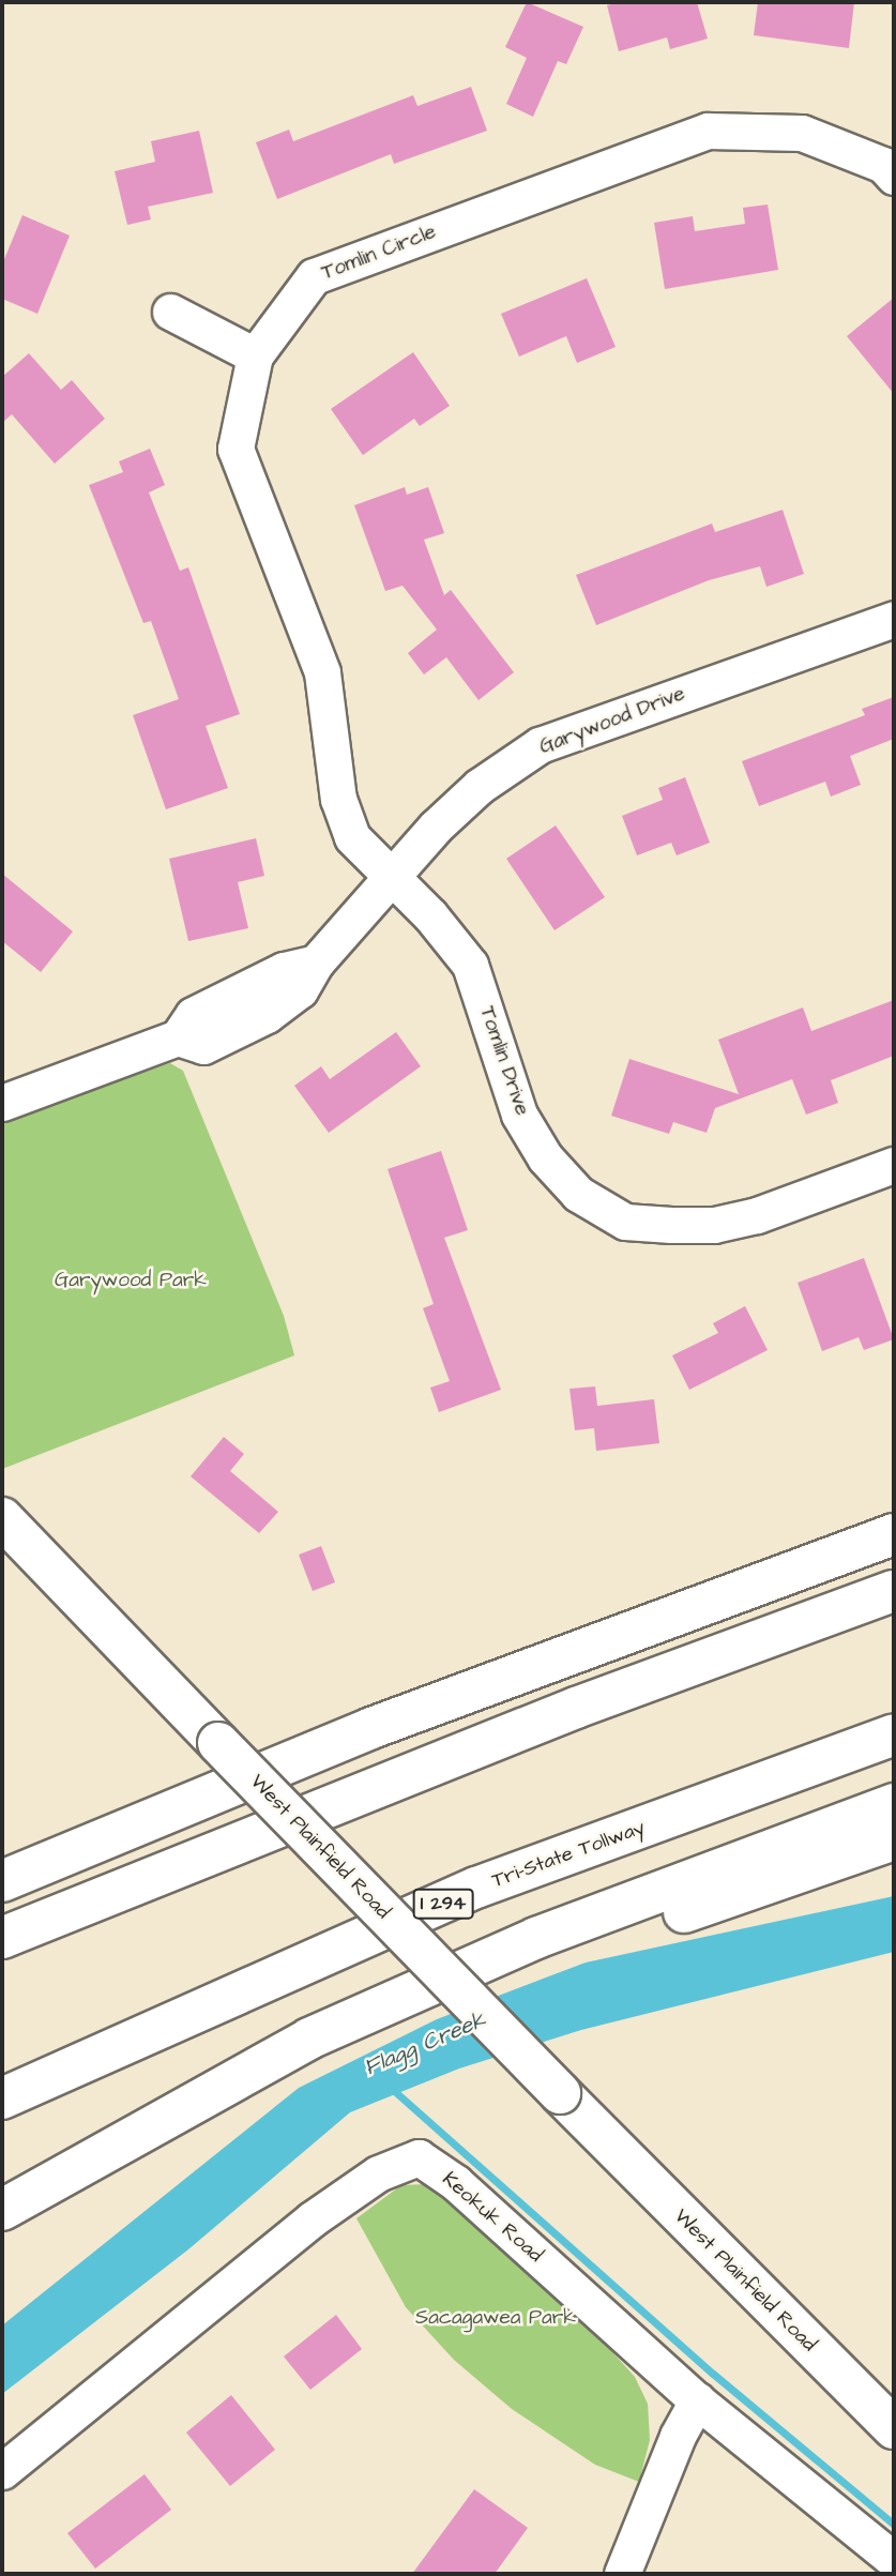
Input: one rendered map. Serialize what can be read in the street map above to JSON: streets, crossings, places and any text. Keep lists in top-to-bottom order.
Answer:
{
  "streets": {
    "main road": ["West Plainfield Road", "Tri-State Tollway", "I 294"],
    "street": [
      "Tomlin Circle",
      "Garywood Drive",
      "Tomlin Drive",
      "Keokuk Road"
    ]
  },
  "crossings": [
    ["Tomlin Circle", "Garywood Drive"],
    ["Tomlin Circle", "Tomlin Drive"],
    ["Garywood Drive", "Tomlin Drive"]
  ],
  "water": ["Flagg Creek"],
  "parks": ["Garywood Park", "Sacagawea Park"]
}
